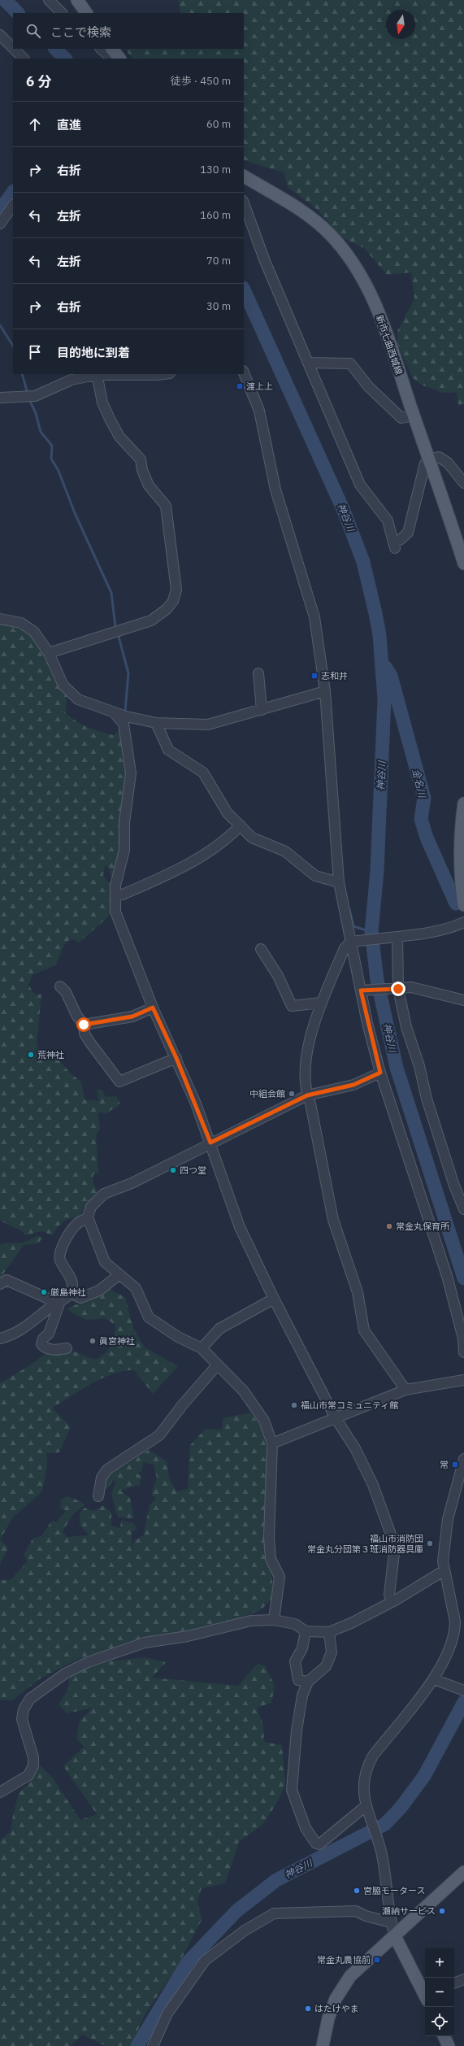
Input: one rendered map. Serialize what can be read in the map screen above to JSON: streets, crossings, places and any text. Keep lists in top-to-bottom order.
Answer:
{
  "streets": {
    "main road": ["新市七曲西城線"]
  },
  "water": ["神谷川", "金名川"],
  "places": {
    "transit": [
      "渡上上",
      "志和井",
      "常",
      "常金丸農協前"
    ],
    "other": [
      "荒神社",
      "中組会館",
      "四つ堂",
      "常金丸保育所",
      "厳島神社",
      "眞宮神社",
      "福山市常コミュニティ館",
      "福山市消防団 常金丸分団第３班消防器具庫",
      "宮脇モータース",
      "瀬納サービス",
      "はたけやま"
    ]
  },
  "north": "bottom",
  "page": {
    "search": "ここで検索",
    "heading": ["6 分", "徒歩 · 450 m"],
    "list": [
      ["直進", "60 m"],
      ["右折", "130 m"],
      ["左折", "160 m"],
      ["左折", "70 m"],
      ["右折", "30 m"],
      "目的地に到着"
    ],
    "map_buttons": ["+", "−"]
  }
}
